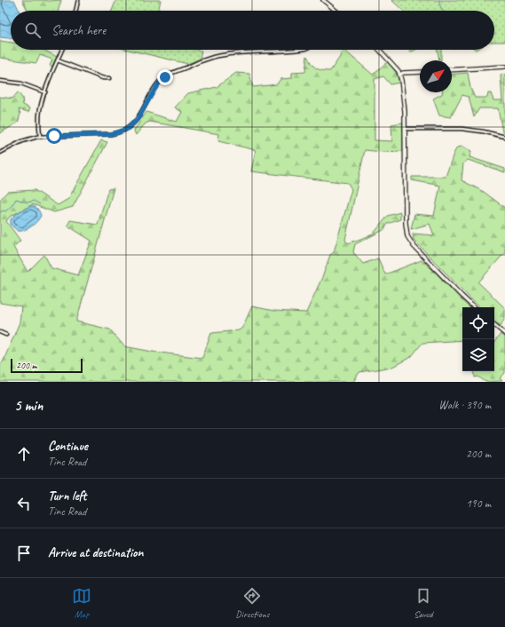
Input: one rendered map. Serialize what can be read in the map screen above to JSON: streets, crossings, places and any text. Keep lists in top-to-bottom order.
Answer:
{
  "scale_bar": "200 m",
  "north": "top right",
  "page": {
    "search": "Search here",
    "scale": "200 m",
    "heading": ["5 min", "Walk · 390 m"],
    "list": [
      ["Continue", "Tinc Road", "200 m"],
      ["Turn left", "Tinc Road", "190 m"],
      "Arrive at destination"
    ],
    "nav": ["Map", "Directions", "Saved"]
  }
}
